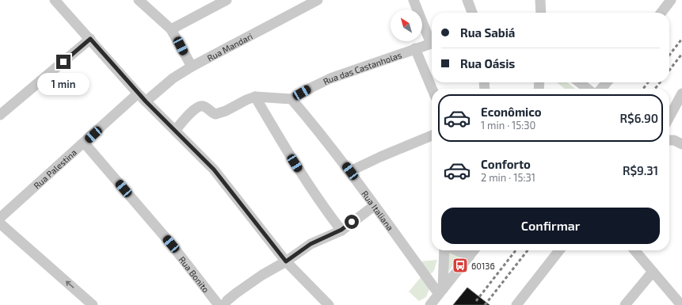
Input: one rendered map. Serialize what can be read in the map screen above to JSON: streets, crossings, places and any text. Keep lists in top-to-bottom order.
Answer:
{
  "streets": {
    "street": [
      "Rua Mandari",
      "Rua das Castanholas",
      "Rua Palestina",
      "Rua Italiana",
      "Rua Bonito"
    ]
  },
  "crossings": [
    ["Rua das Castanholas", "Rua Italiana"],
    ["Rua Palestina", "Rua Bonito"]
  ],
  "places": {
    "bus stop": ["60136"]
  },
  "north": "top left",
  "page": {
    "banner": ["Rua Sabiá", "Rua Oásis"],
    "bubble": "1 min",
    "list": [
      {
        "name": "Econômico",
        "note": "1 min · 15:30",
        "value": "R$6.90"
      },
      {
        "name": "Conforto",
        "note": "2 min · 15:31",
        "value": "R$9.31"
      }
    ],
    "buttons": "Confirmar"
  }
}
